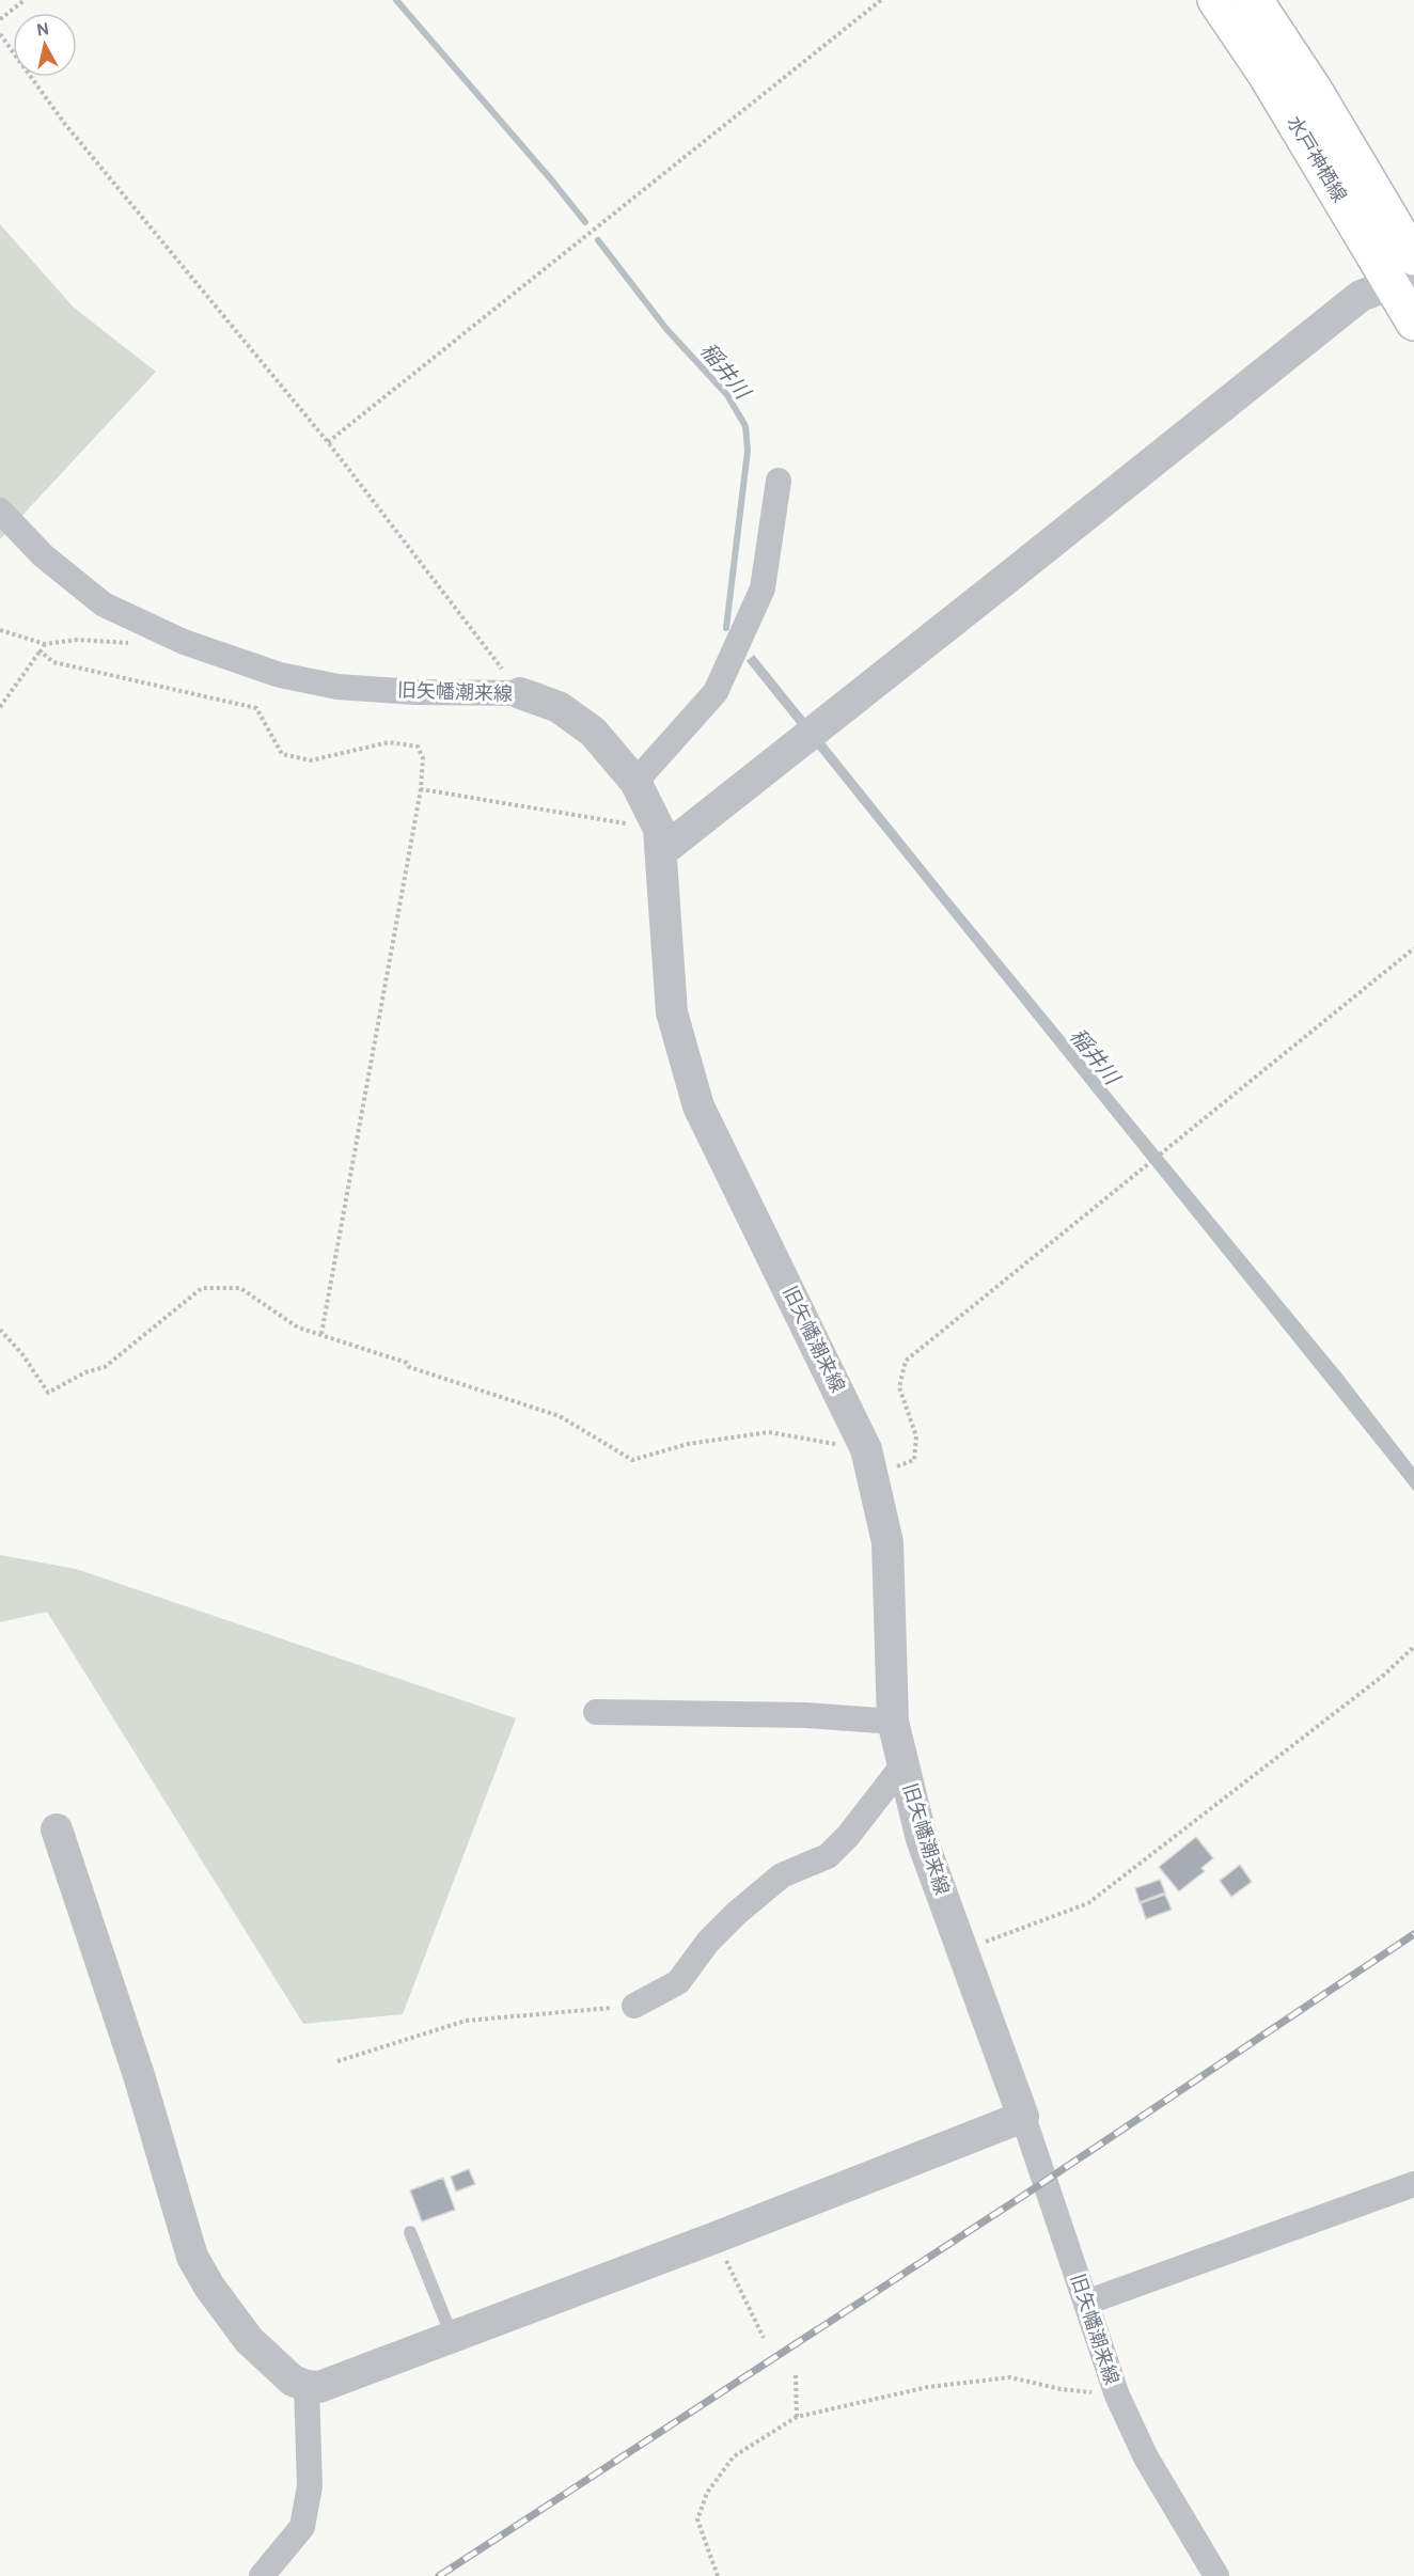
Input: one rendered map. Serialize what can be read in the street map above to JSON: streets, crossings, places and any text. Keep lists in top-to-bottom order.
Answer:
{
  "streets": {
    "main road": ["水戸神栖線"],
    "street": ["旧矢幡潮来線"]
  },
  "water": ["稲井川"],
  "north": "top"
}
